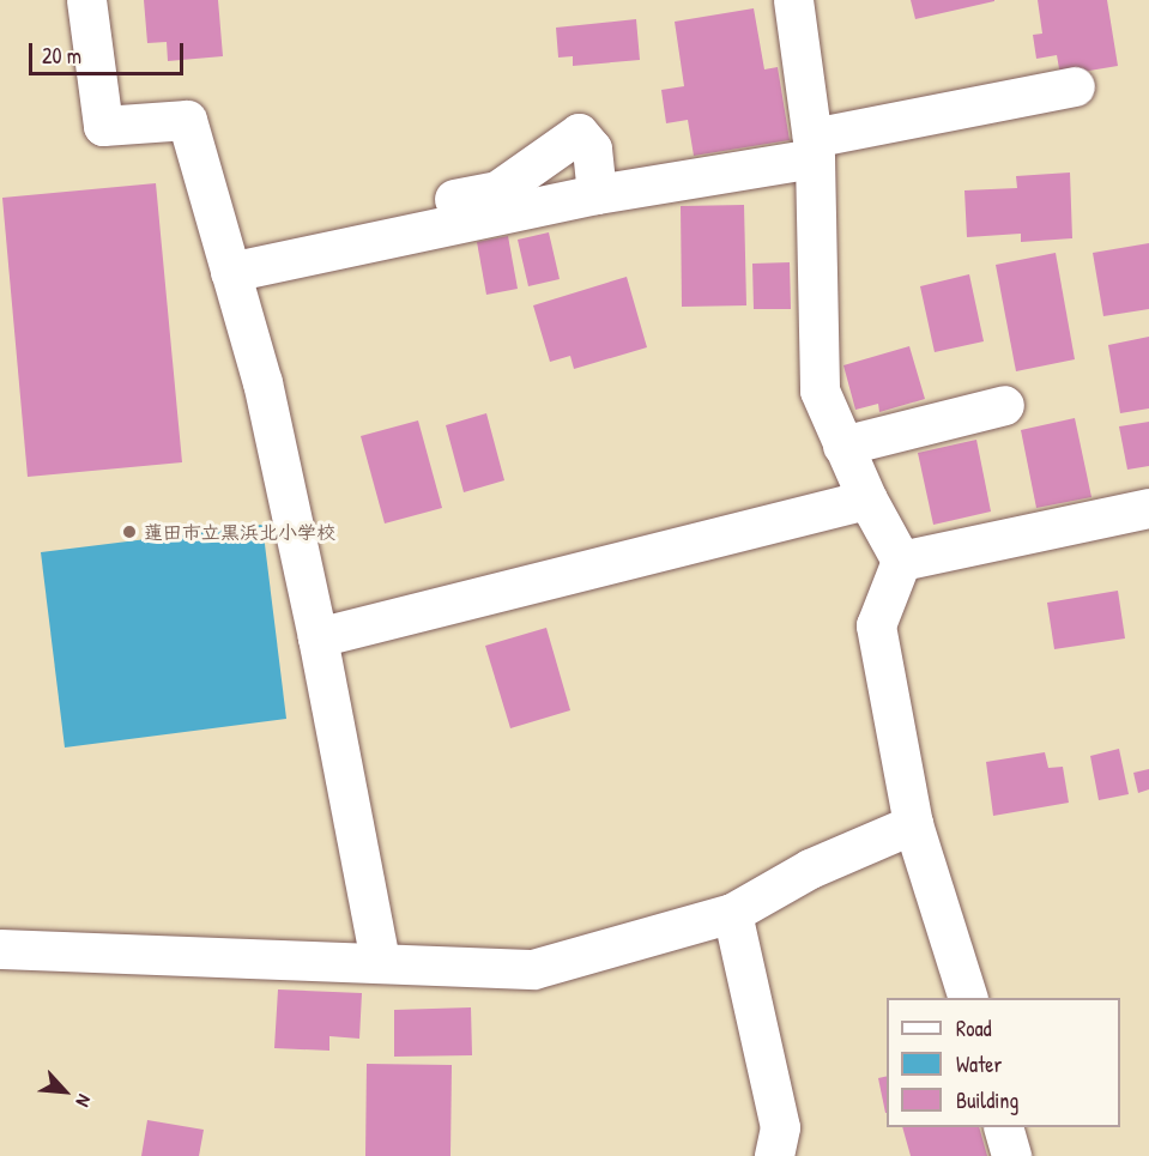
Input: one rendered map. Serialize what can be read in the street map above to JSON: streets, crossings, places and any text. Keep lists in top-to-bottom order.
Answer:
{
  "places": ["蓮田市立黒浜北小学校"],
  "legend": ["Road", "Water", "Building"],
  "scale_bar": "20 m",
  "north": "bottom right"
}
